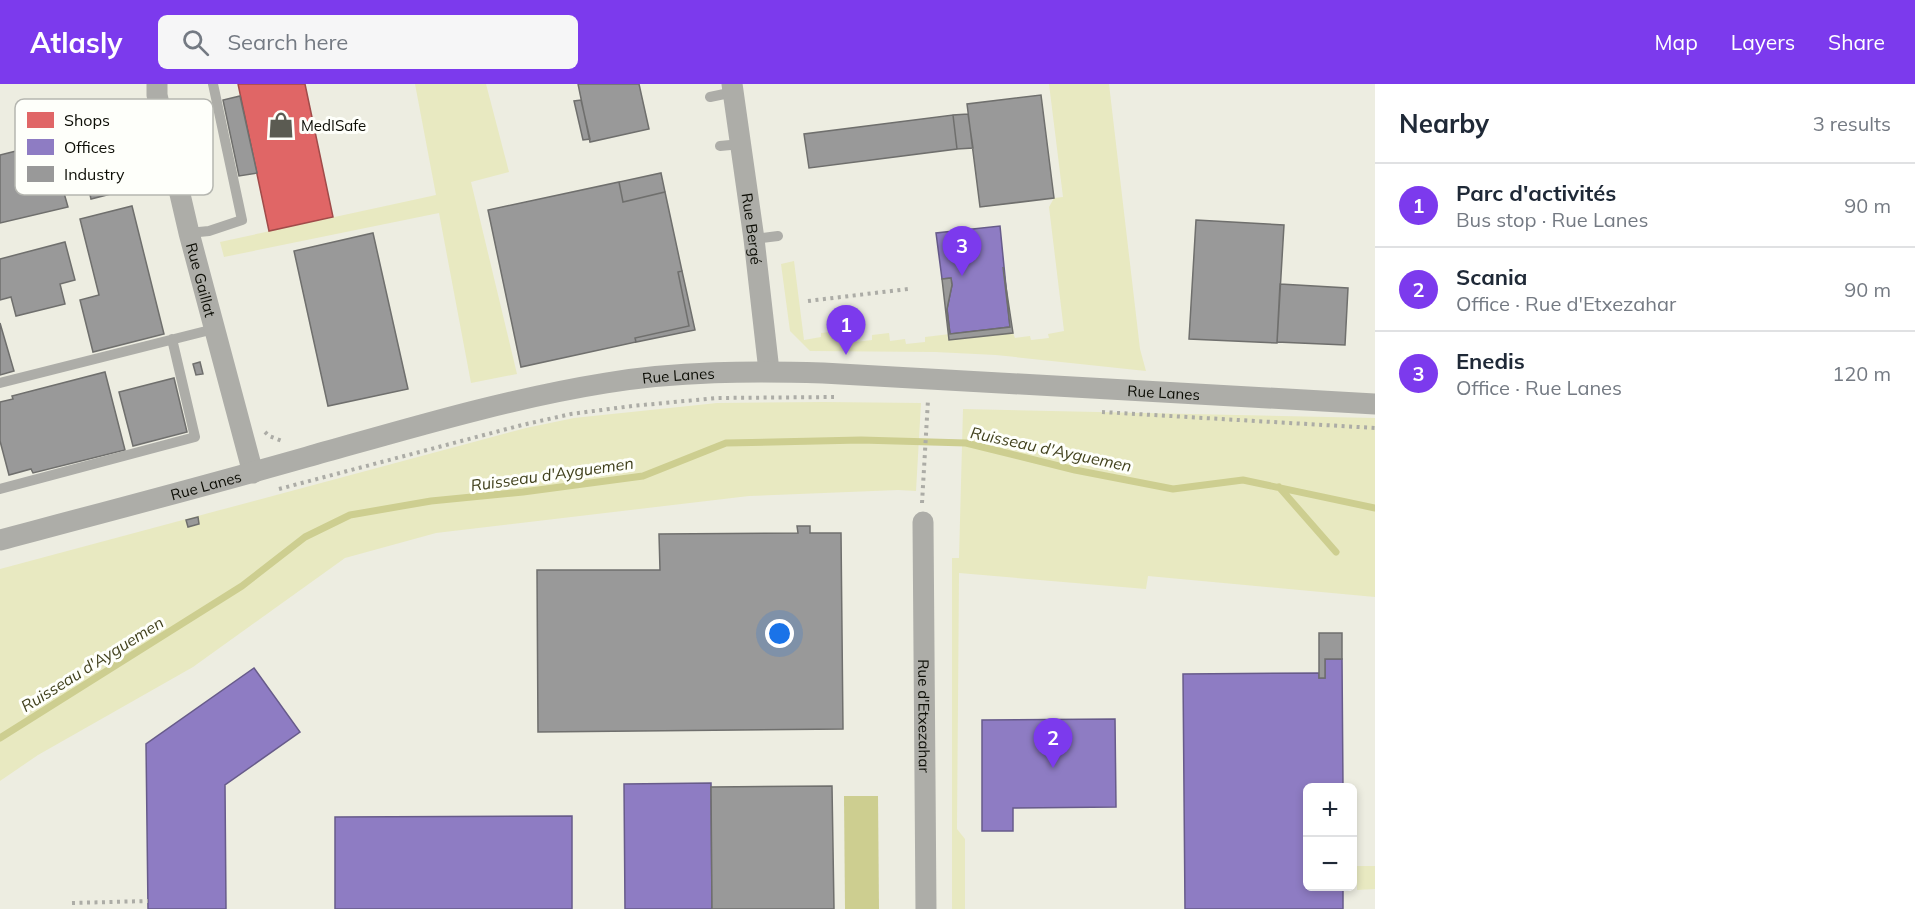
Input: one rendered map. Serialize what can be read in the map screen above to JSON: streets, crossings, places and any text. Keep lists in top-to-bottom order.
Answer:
{
  "streets": {
    "street": [
      "Rue Bergé",
      "Rue Gaillat",
      "Rue Lanes",
      "Rue d'Etxezahar"
    ]
  },
  "crossings": [
    ["Rue Bergé", "Rue Lanes"],
    ["Rue Gaillat", "Rue Lanes"]
  ],
  "water": ["Ruisseau d'Ayguemen"],
  "places": {
    "shop": ["MedISafe"]
  },
  "legend": ["Shops", "Offices", "Industry"],
  "page": {
    "header": "Atlasly",
    "search": "Search here",
    "nav": ["Map", "Layers", "Share"],
    "heading": ["Nearby", "3 results"],
    "list": [
      {
        "mark": "1",
        "name": "Parc d'activités",
        "note": "Bus stop · Rue Lanes",
        "value": "90 m"
      },
      {
        "mark": "2",
        "name": "Scania",
        "note": "Office · Rue d'Etxezahar",
        "value": "90 m"
      },
      {
        "mark": "3",
        "name": "Enedis",
        "note": "Office · Rue Lanes",
        "value": "120 m"
      }
    ],
    "pins": ["3", "1", "2"],
    "map_buttons": ["+", "−"]
  }
}
